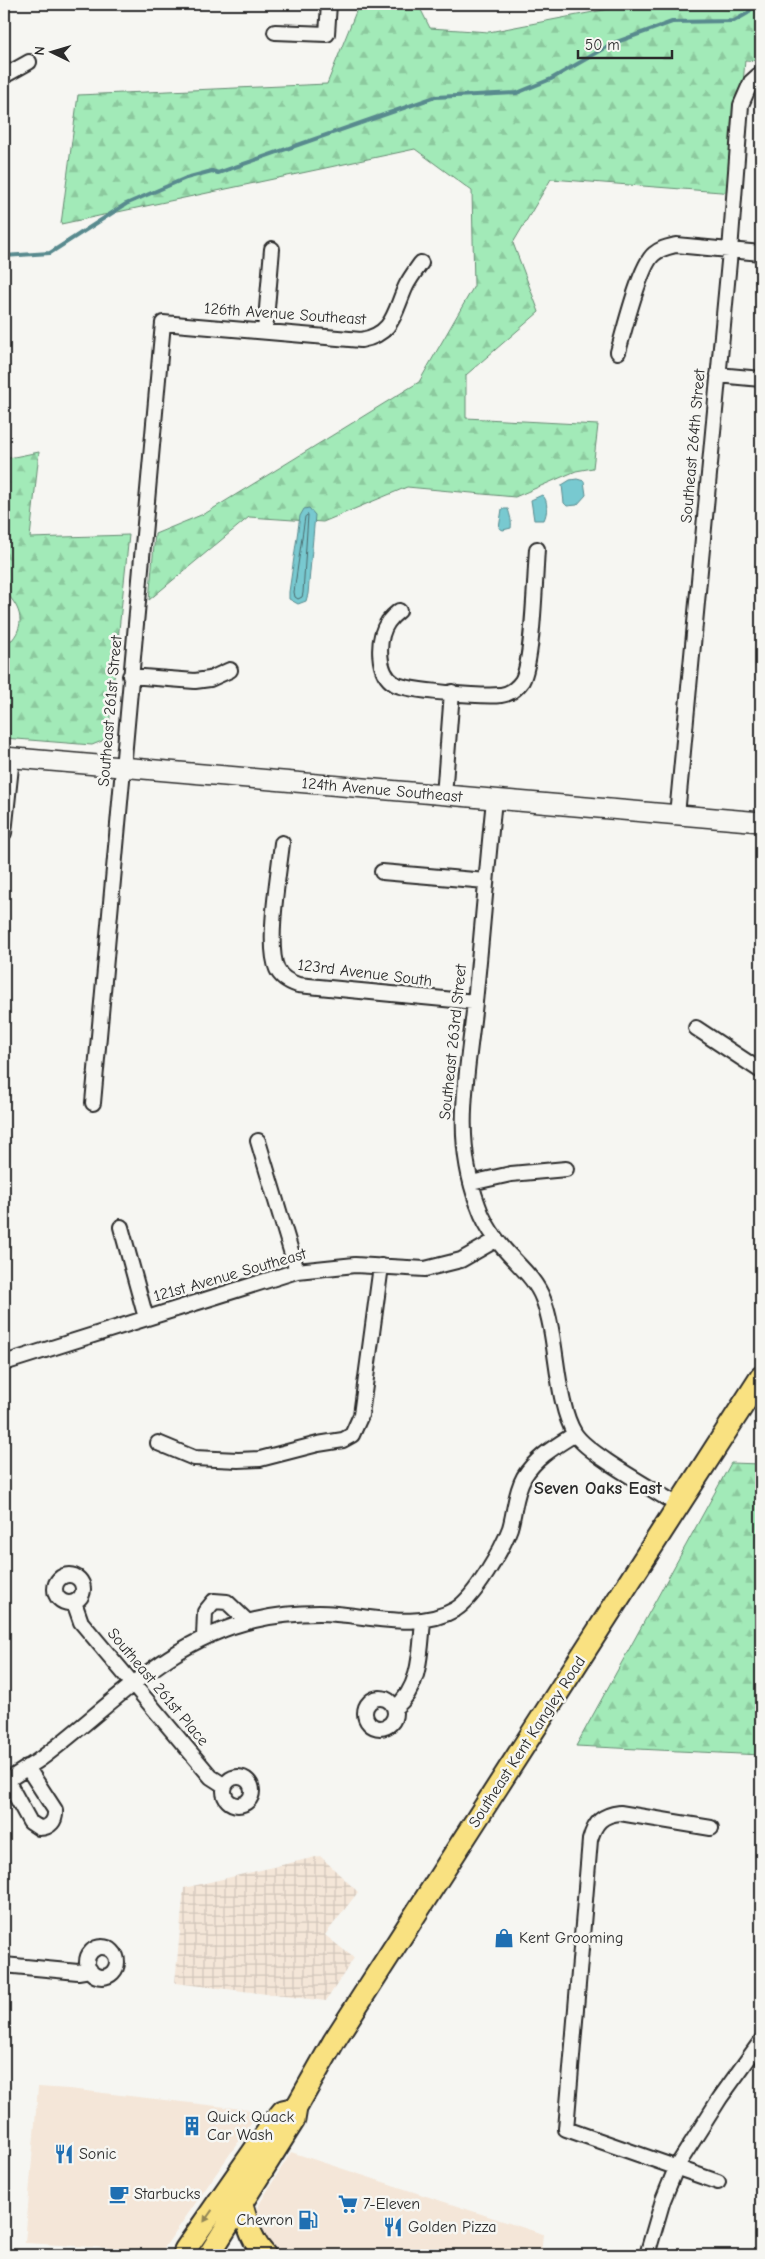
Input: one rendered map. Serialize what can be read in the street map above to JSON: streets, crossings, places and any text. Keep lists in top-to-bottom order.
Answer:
{
  "streets": {
    "main road": ["Southeast Kent Kangley Road"],
    "street": [
      "126th Avenue Southeast",
      "Southeast 264th Street",
      "Southeast 261st Street",
      "124th Avenue Southeast",
      "123rd Avenue South",
      "Southeast 263rd Street",
      "121st Avenue Southeast",
      "Southeast 261st Place"
    ]
  },
  "crossings": [
    ["126th Avenue Southeast", "Southeast 261st Street"],
    ["Southeast 264th Street", "124th Avenue Southeast"],
    ["Southeast 261st Street", "124th Avenue Southeast"],
    ["124th Avenue Southeast", "Southeast 263rd Street"],
    ["123rd Avenue South", "Southeast 263rd Street"],
    ["Southeast 263rd Street", "121st Avenue Southeast"],
    ["Southeast 263rd Street", "Southeast Kent Kangley Road"]
  ],
  "districts": ["Seven Oaks East"],
  "places": {
    "shop": ["Kent Grooming"],
    "building": ["Quick Quack Car Wash"],
    "restaurant": ["Sonic", "Golden Pizza"],
    "cafe": ["Starbucks"],
    "supermarket": ["7-Eleven"],
    "fuel station": ["Chevron"]
  },
  "scale_bar": "50 m",
  "north": "left"
}
